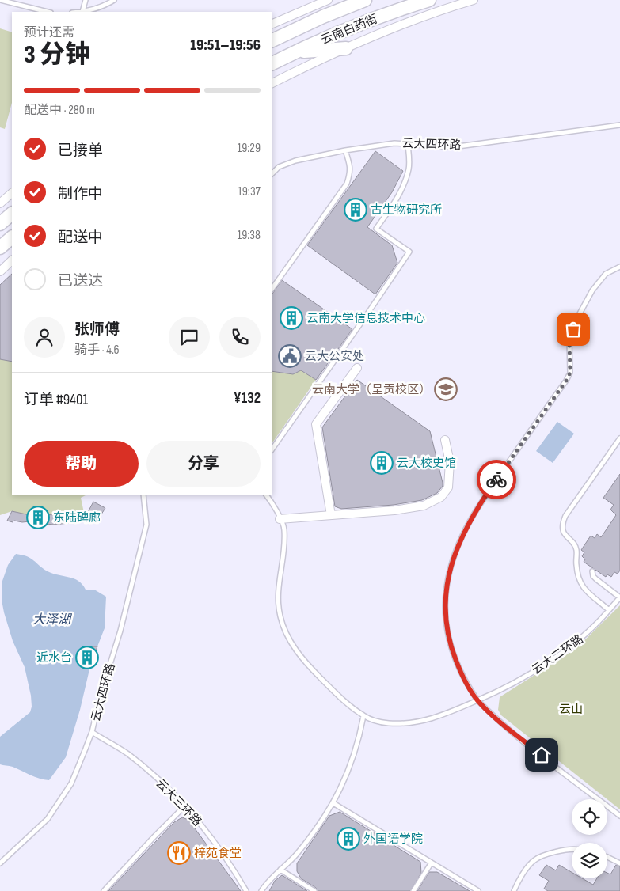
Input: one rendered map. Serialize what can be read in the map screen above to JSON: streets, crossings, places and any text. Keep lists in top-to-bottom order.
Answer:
{
  "streets": {
    "main road": ["云南白药街"],
    "lane": ["云大四环路", "云大二环路", "云大三环路"]
  },
  "crossings": [
    ["云大四环路", "云大三环路"]
  ],
  "water": ["大泽湖"],
  "parks": ["云山"],
  "places": {
    "building": [
      "古生物研究所",
      "云南大学信息技术中心",
      "云大校史馆",
      "东陆碑廊",
      "近水台",
      "外国语学院"
    ],
    "public building": ["云大公安处"],
    "school or university": ["云南大学（呈贡校区）"],
    "restaurant": ["梓苑食堂"]
  },
  "page": {
    "heading": ["3 分钟", "预计还需", "19:51–19:56"],
    "panel": [
      "张师傅",
      "骑手 · 4.6",
      "订单 #9401",
      "¥132"
    ],
    "bar": "配送中 · 280 m",
    "list": [
      ["已接单", "19:29"],
      ["制作中", "19:37"],
      ["配送中", "19:38"],
      "已送达"
    ],
    "buttons": ["帮助", "分享"]
  }
}
